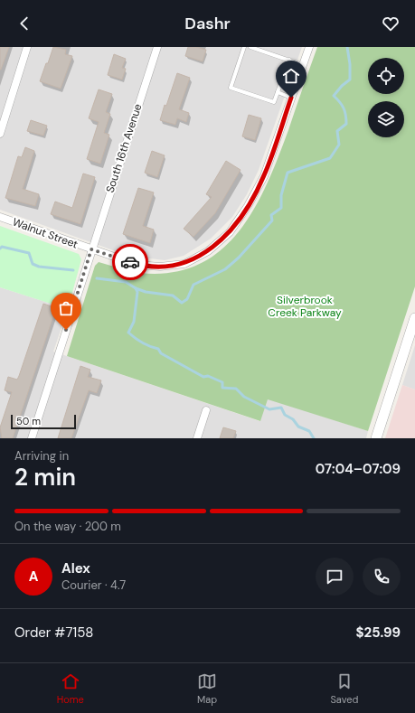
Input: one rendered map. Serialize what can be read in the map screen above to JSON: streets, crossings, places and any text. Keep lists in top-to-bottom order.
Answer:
{
  "streets": {
    "street": ["South 16th Avenue", "Walnut Street"]
  },
  "crossings": [
    ["South 16th Avenue", "Walnut Street"]
  ],
  "parks": ["Silverbrook Creek Parkway"],
  "scale_bar": "50 m",
  "page": {
    "header": "Dashr",
    "scale": "50 m",
    "heading": ["2 min", "Arriving in", "07:04–07:09"],
    "panel": [
      "Alex",
      "Courier · 4.7",
      "Order #7158",
      "$25.99"
    ],
    "bar": "On the way · 200 m",
    "round": "A",
    "tabs": ["Home", "Map", "Saved"]
  }
}
